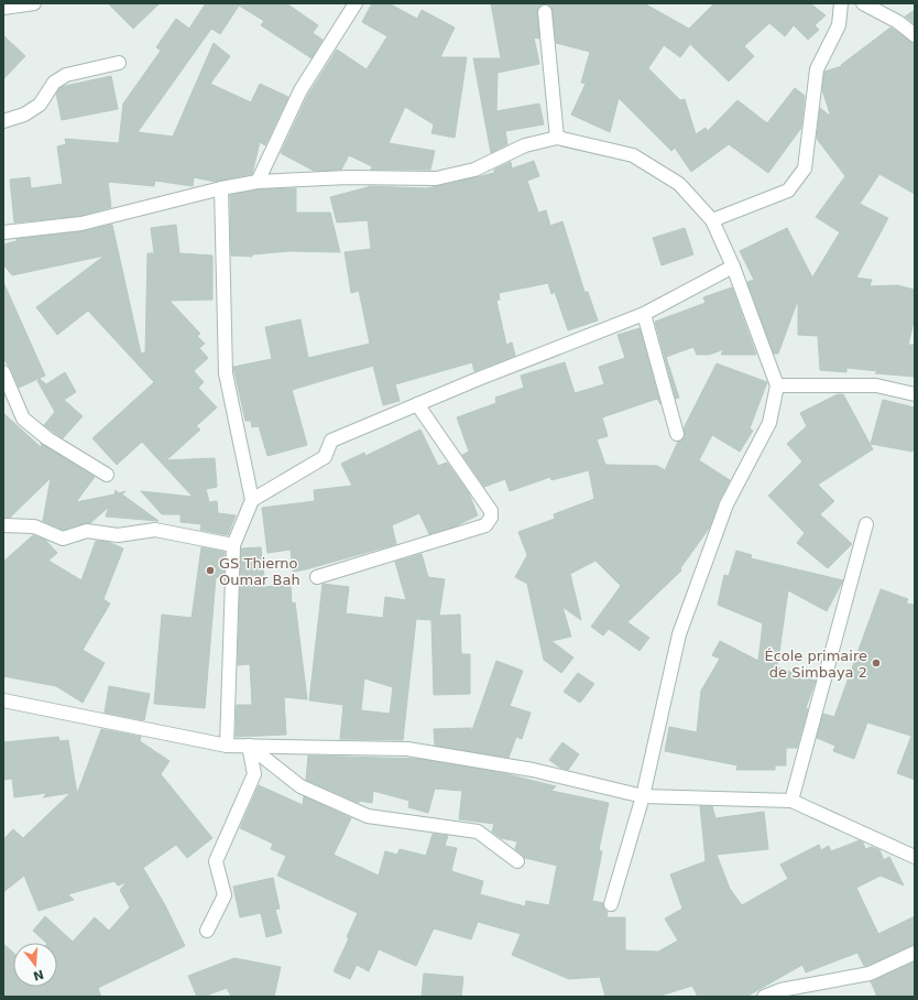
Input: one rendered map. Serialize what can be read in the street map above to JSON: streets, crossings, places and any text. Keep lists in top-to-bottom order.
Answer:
{
  "places": ["GS Thierno Oumar Bah", "École primaire de Simbaya 2"],
  "north": "bottom"
}
